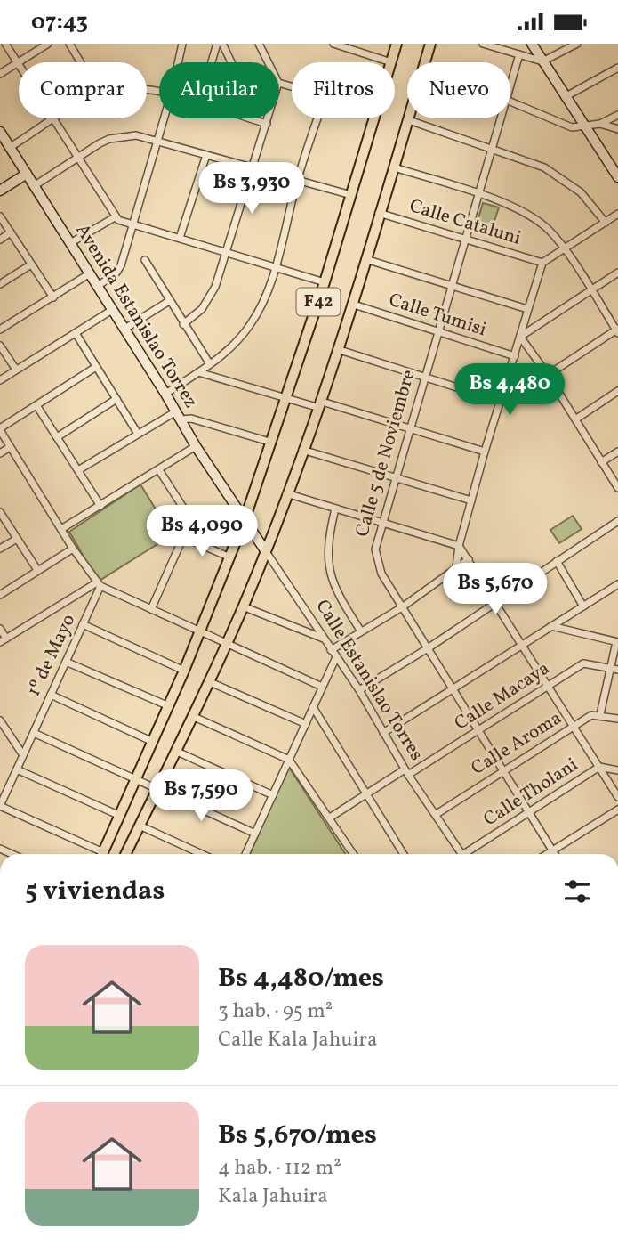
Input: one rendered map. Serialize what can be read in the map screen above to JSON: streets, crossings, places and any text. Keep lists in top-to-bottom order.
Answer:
{
  "streets": {
    "main road": ["F42"],
    "street": [
      "Calle Cataluni",
      "Calle Tumisi",
      "Avenida Estanislao Torrez",
      "Calle 5 de Noviembre",
      "1º de Mayo",
      "Calle Estanislao Torres",
      "Calle Macaya",
      "Calle Aroma",
      "Calle Tholani"
    ]
  },
  "crossings": [
    ["Calle Cataluni", "F42"],
    ["Calle Cataluni", "Calle 5 de Noviembre"],
    ["F42", "Calle Tumisi"],
    ["F42", "Avenida Estanislao Torrez"],
    ["F42", "Calle Estanislao Torres"],
    ["Calle Tumisi", "Calle 5 de Noviembre"],
    ["Avenida Estanislao Torrez", "Calle Estanislao Torres"],
    ["Calle 5 de Noviembre", "Calle Macaya"],
    ["Calle 5 de Noviembre", "Calle Aroma"],
    ["Calle 5 de Noviembre", "Calle Tholani"],
    ["Calle Estanislao Torres", "Calle Macaya"],
    ["Calle Estanislao Torres", "Calle Aroma"]
  ],
  "page": {
    "status": "07:43",
    "chip": [
      "Comprar",
      "Alquilar",
      "Filtros",
      "Nuevo"
    ],
    "price": [
      "Bs 3,930",
      "Bs 4,480",
      "Bs 4,090",
      "Bs 5,670",
      "Bs 7,590"
    ],
    "heading": "5 viviendas",
    "list": [
      {
        "name": "Bs 4,480/mes",
        "note": "3 hab. · 95 m² · Calle Kala Jahuira"
      },
      {
        "name": "Bs 5,670/mes",
        "note": "4 hab. · 112 m² · Kala Jahuira"
      }
    ]
  }
}
